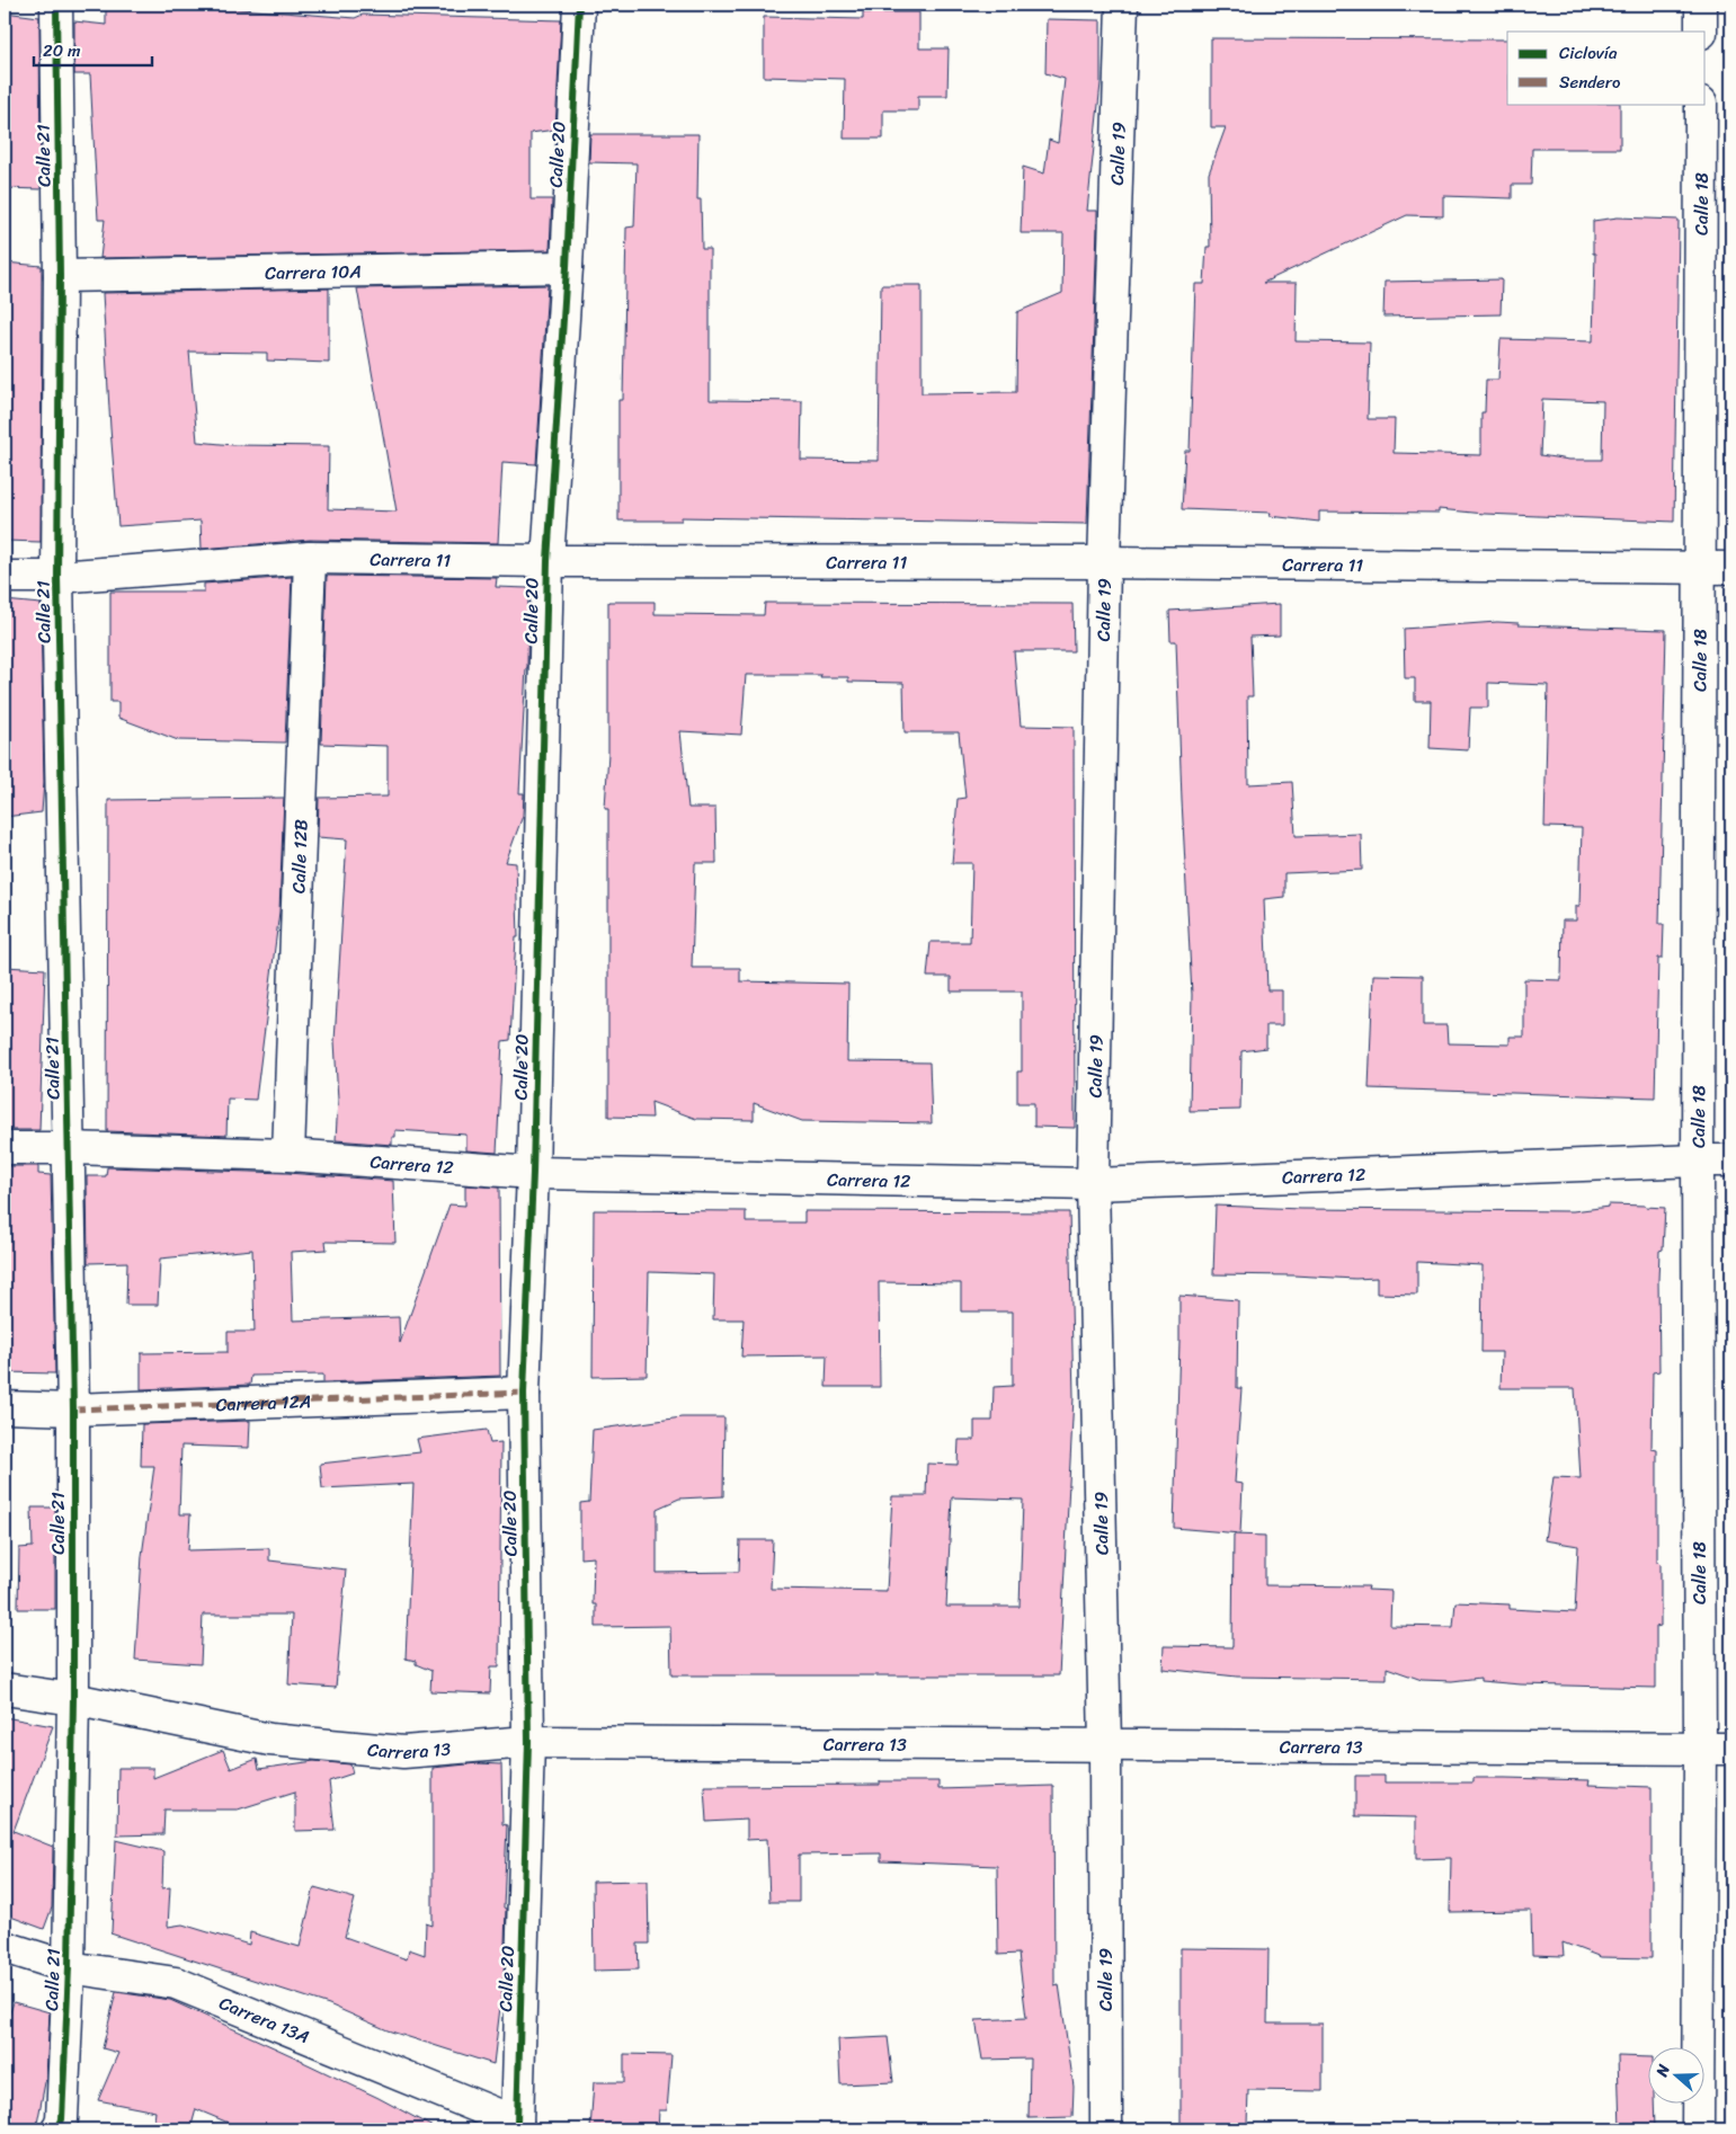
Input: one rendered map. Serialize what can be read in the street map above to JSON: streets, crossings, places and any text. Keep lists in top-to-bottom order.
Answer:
{
  "streets": {
    "street": [
      "Calle 20",
      "Calle 19",
      "Calle 21",
      "Calle 18",
      "Carrera 10A",
      "Carrera 11",
      "Calle 12B",
      "Carrera 12",
      "Carrera 12A",
      "Carrera 13",
      "Carrera 13A"
    ]
  },
  "crossings": [
    ["Calle 20", "Carrera 10A"],
    ["Calle 20", "Carrera 11"],
    ["Calle 20", "Carrera 12"],
    ["Calle 20", "Carrera 12A"],
    ["Calle 20", "Carrera 13"],
    ["Calle 20", "Carrera 13A"],
    ["Calle 19", "Carrera 11"],
    ["Calle 19", "Carrera 12"],
    ["Calle 19", "Carrera 13"],
    ["Calle 21", "Carrera 10A"],
    ["Calle 21", "Carrera 11"],
    ["Calle 21", "Carrera 12"],
    ["Calle 21", "Carrera 12A"],
    ["Calle 21", "Carrera 13"],
    ["Calle 21", "Carrera 13A"],
    ["Calle 18", "Carrera 11"],
    ["Calle 18", "Carrera 12"],
    ["Calle 18", "Carrera 13"],
    ["Carrera 11", "Calle 12B"],
    ["Calle 12B", "Carrera 12"]
  ],
  "legend": ["Ciclovía", "Sendero"],
  "scale_bar": "20 m",
  "north": "left"
}
